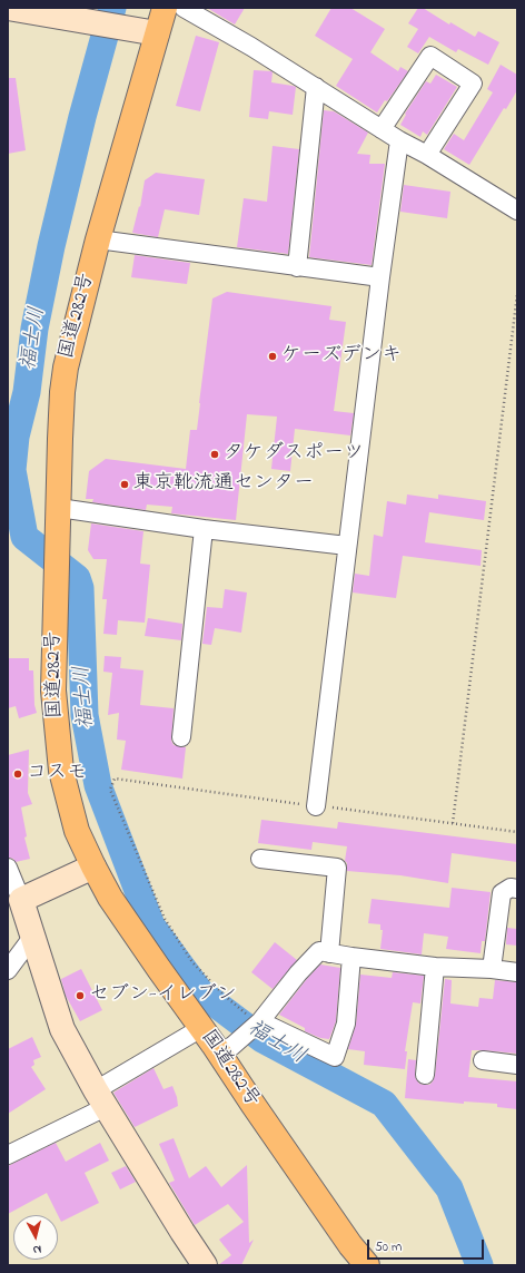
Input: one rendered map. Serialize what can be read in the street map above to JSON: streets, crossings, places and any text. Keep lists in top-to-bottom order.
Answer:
{
  "streets": {
    "highway": ["国道282号"]
  },
  "water": ["福士川"],
  "places": [
    "ケーズデンキ",
    "タケダスポーツ",
    "東京靴流通センター",
    "コスモ",
    "セブン-イレブン"
  ],
  "scale_bar": "50 m",
  "north": "bottom"
}
